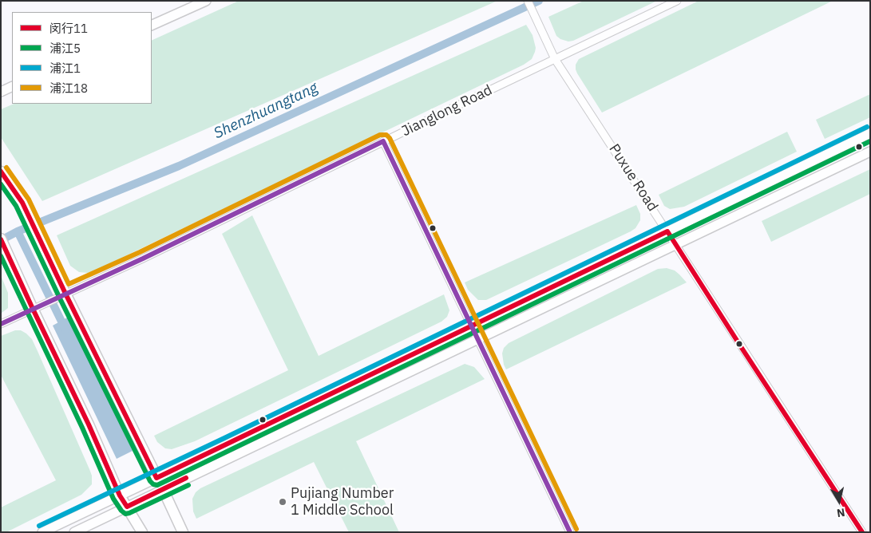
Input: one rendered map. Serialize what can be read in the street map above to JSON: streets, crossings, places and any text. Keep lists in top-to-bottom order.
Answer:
{
  "streets": {
    "street": ["Jianglong Road", "Puxue Road"]
  },
  "crossings": [
    ["Jianglong Road", "Puxue Road"]
  ],
  "water": ["Shenzhuangtang"],
  "places": ["Pujiang Number 1 Middle School"],
  "lines": [
    "transit line 浦江1",
    "transit line 浦江18",
    "transit line 浦江5",
    "transit line 闵行11"
  ],
  "legend": [
    "闵行11",
    "浦江5",
    "浦江1",
    "浦江18"
  ],
  "north": "bottom"
}
